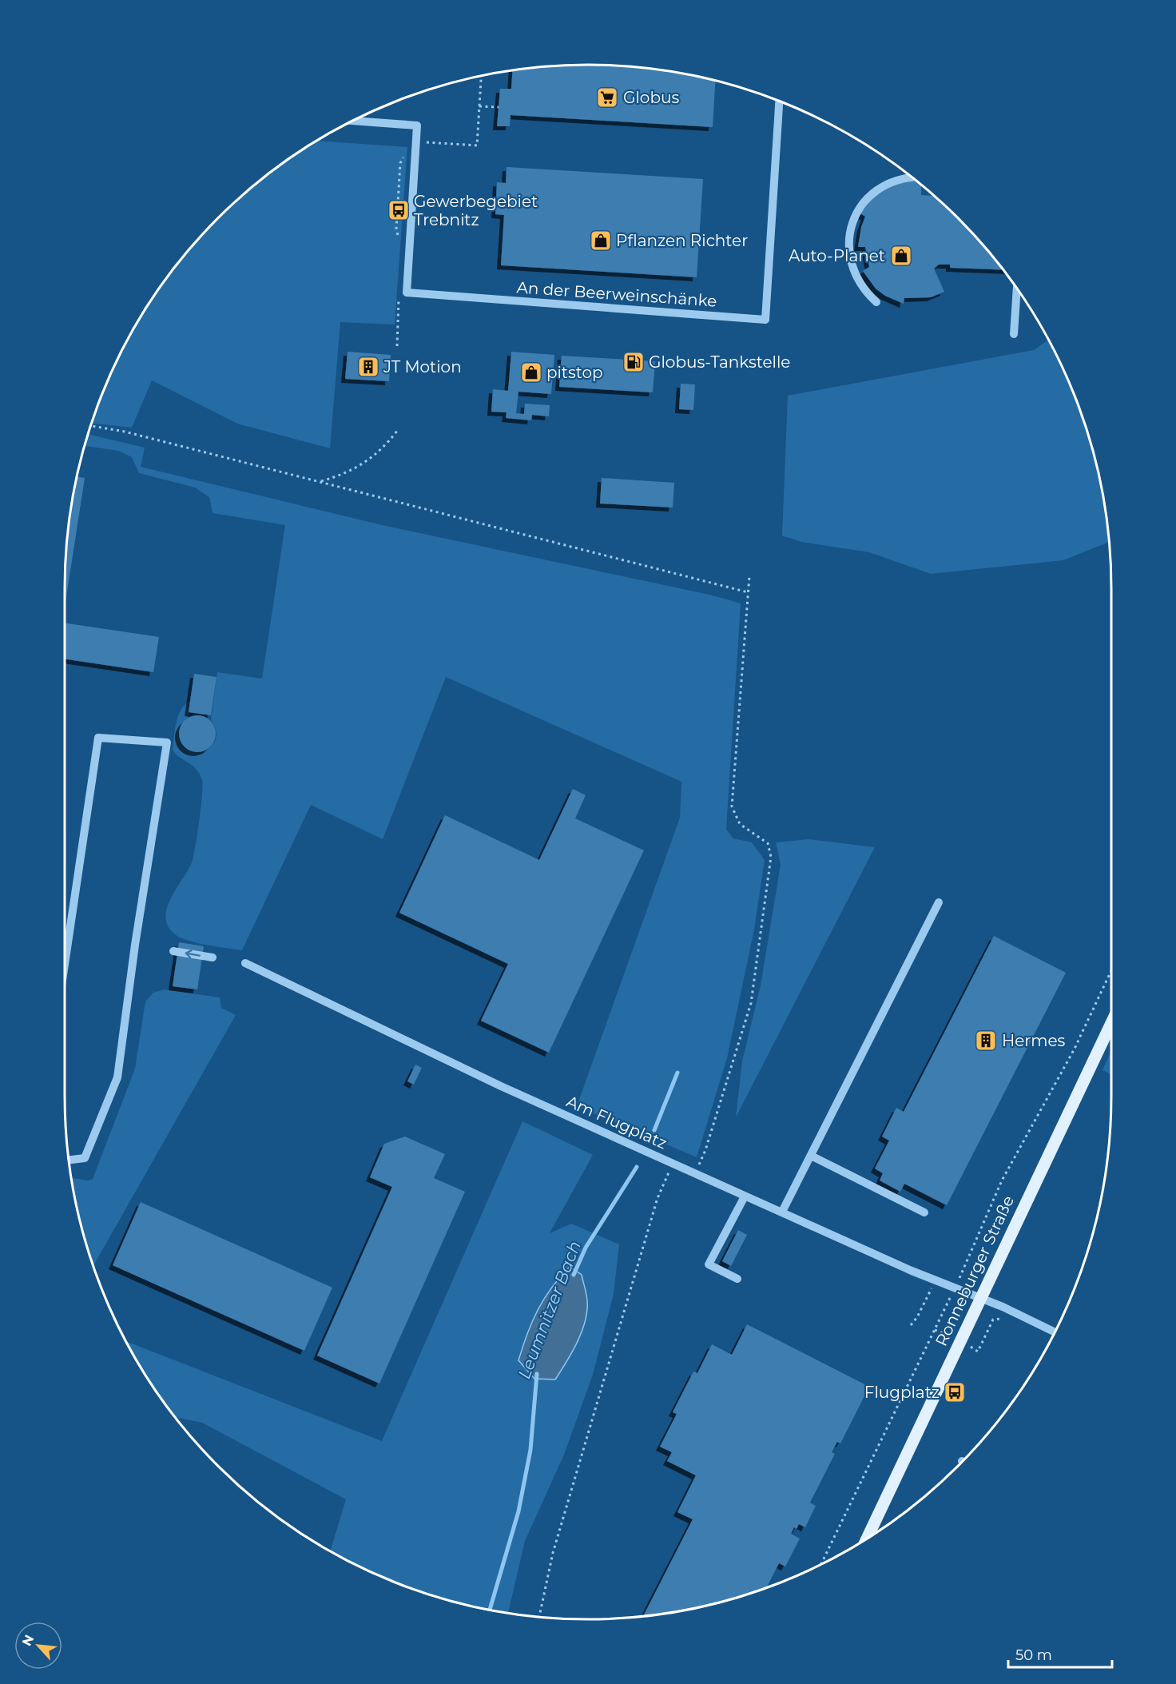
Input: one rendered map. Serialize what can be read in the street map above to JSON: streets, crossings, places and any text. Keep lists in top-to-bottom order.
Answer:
{
  "streets": {
    "main road": ["Ronneburger Straße"],
    "street": ["An der Beerweinschänke", "Am Flugplatz"]
  },
  "crossings": [
    ["Am Flugplatz", "Ronneburger Straße"]
  ],
  "water": ["Leumnitzer Bach"],
  "places": {
    "supermarket": ["Globus"],
    "bus stop": ["Gewerbegebiet Trebnitz", "Flugplatz"],
    "shop": ["Pflanzen Richter", "Auto-Planet", "pitstop"],
    "fuel station": ["Globus-Tankstelle"],
    "building": ["JT Motion", "Hermes"]
  },
  "scale_bar": "50 m",
  "north": "top left"
}
